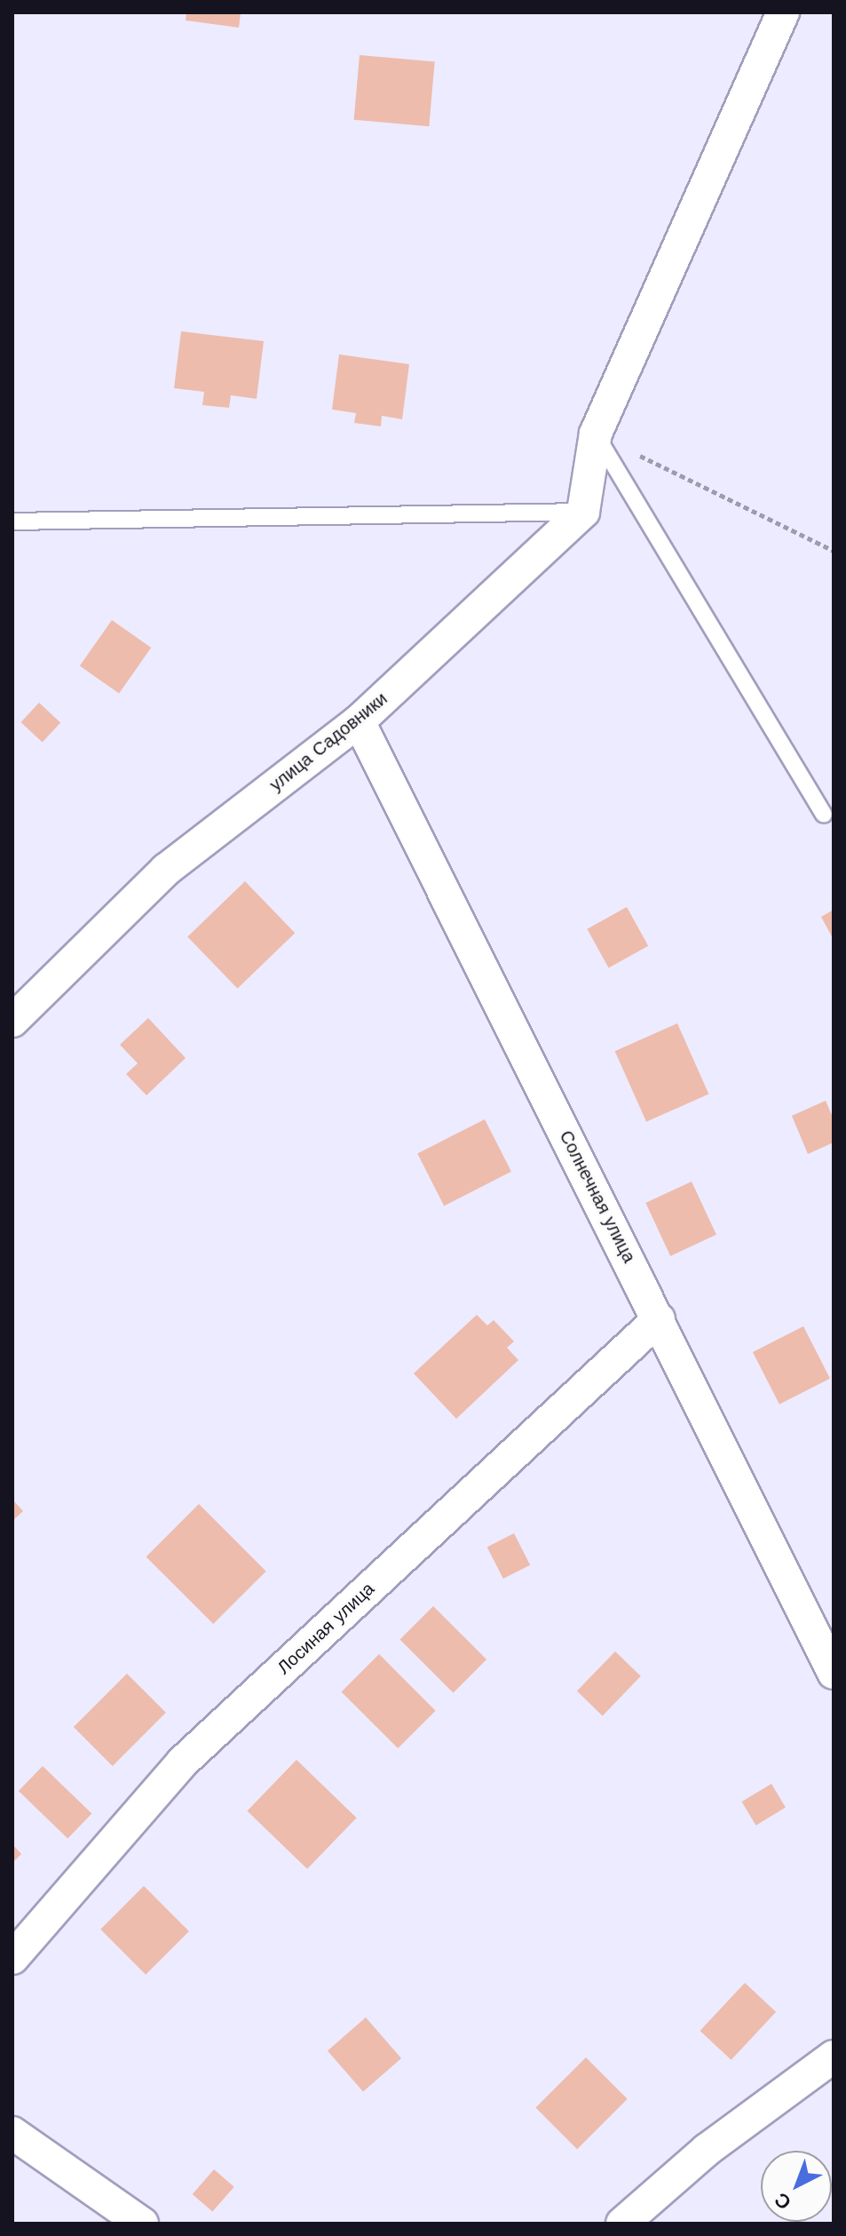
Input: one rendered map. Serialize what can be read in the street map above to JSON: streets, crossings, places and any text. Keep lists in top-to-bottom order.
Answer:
{
  "streets": {
    "street": ["улица Садовники", "Солнечная улица", "Лосиная улица"]
  },
  "crossings": [
    ["улица Садовники", "Солнечная улица"],
    ["Солнечная улица", "Лосиная улица"]
  ],
  "north": "bottom left"
}
